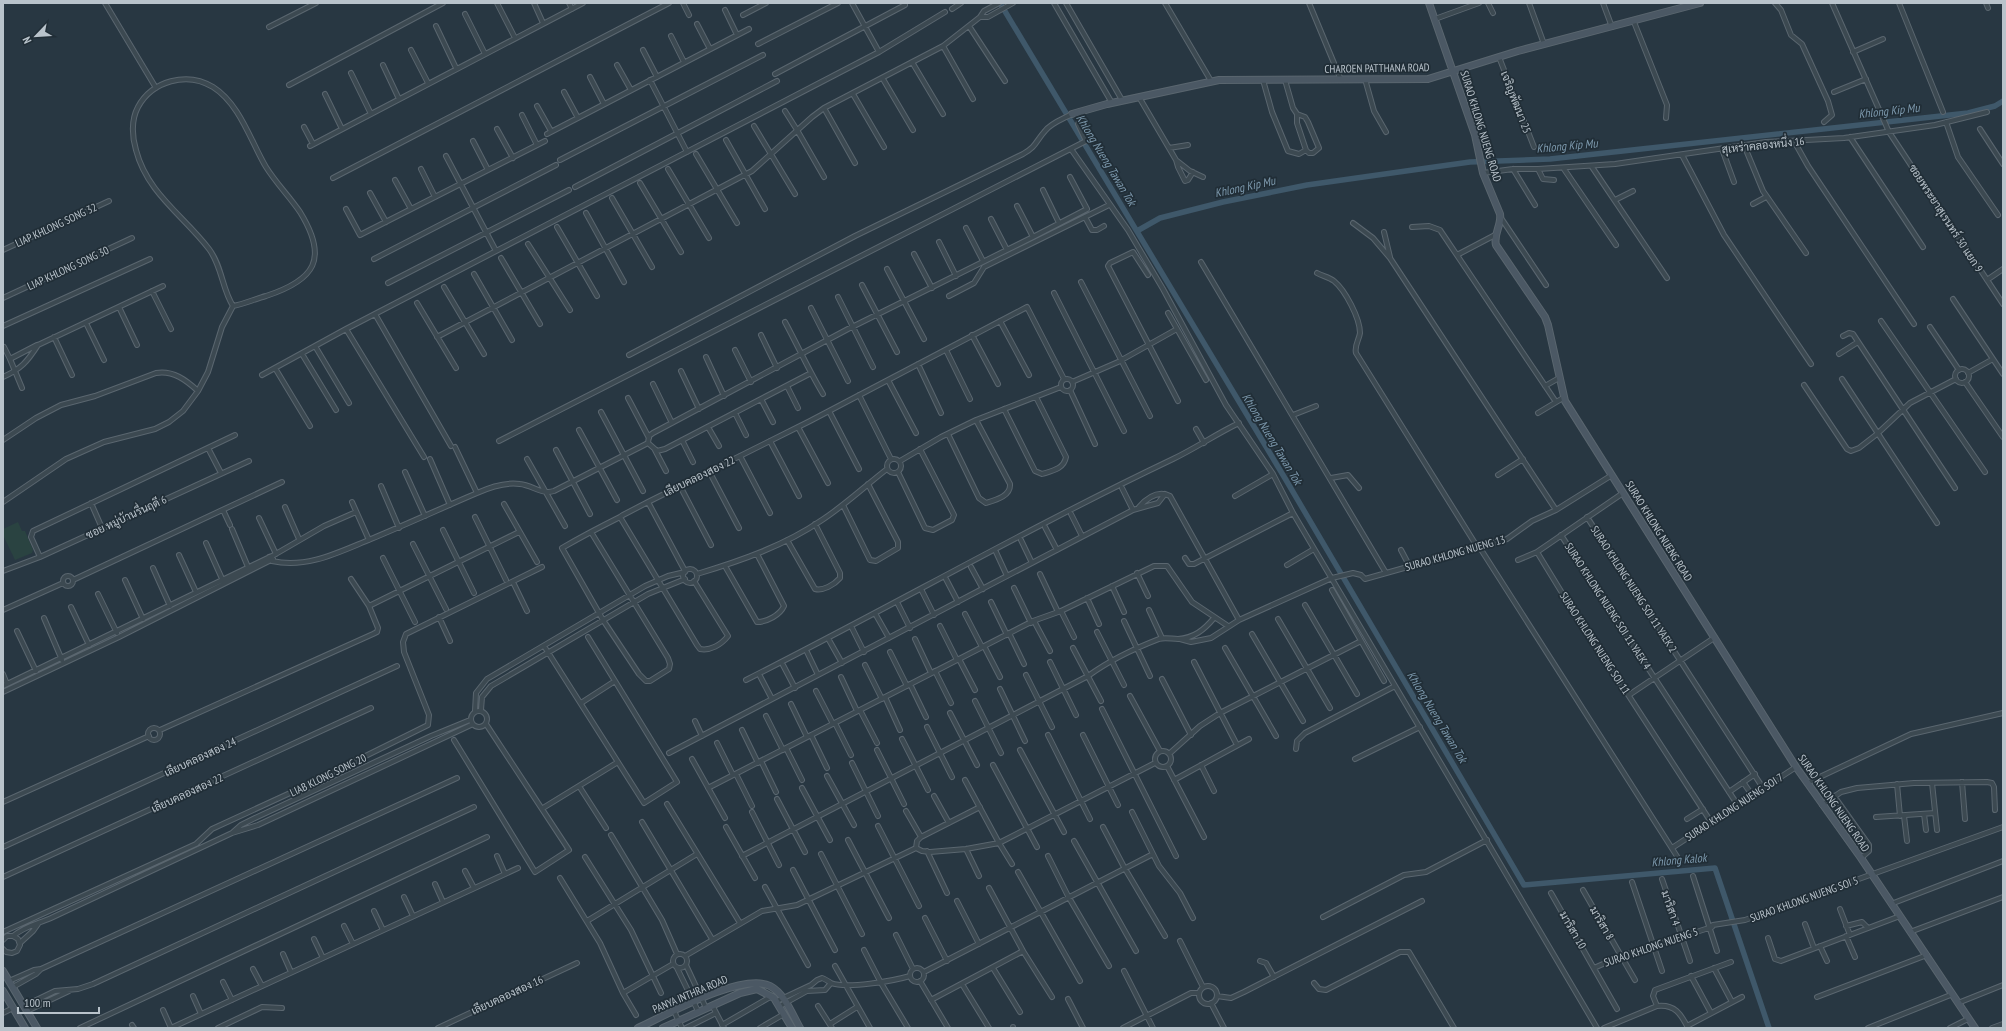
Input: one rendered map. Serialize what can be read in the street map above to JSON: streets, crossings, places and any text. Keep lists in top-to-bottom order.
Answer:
{
  "streets": {
    "main road": ["CHAROEN PATTHANA ROAD", "SURAO KHLONG NUENG ROAD", "PANYA INTHRA ROAD"],
    "street": [
      "เจริญพัฒนา 25",
      "สุเหร่าคลองหนึ่ง 16",
      "ซอยพระยาสุเรนทร์ 30 แยก 9",
      "LIAP KHLONG SONG 32",
      "LIAP KHLONG SONG 30",
      "เลียบคลองสอง 22",
      "ซอย หมู่บ้านรื่นฤดี 6",
      "SURAO KHLONG NUENG 13",
      "SURAO KHLONG NUENG SOI 11 YAEK 2",
      "SURAO KHLONG NUENG SOI 11 YAEK 4",
      "SURAO KHLONG NUENG SOI 11",
      "เลียบคลองสอง 24",
      "LIAB KLONG SONG 20",
      "SURAO KHLONG NUENG SOI 7",
      "SURAO KHLONG NUENG SOI 5",
      "มาริสา 4",
      "มาริสา 8",
      "มาริสา 10",
      "SURAO KHLONG NUENG 5",
      "เลียบคลองสอง 16"
    ]
  },
  "crossings": [
    ["CHAROEN PATTHANA ROAD", "เจริญพัฒนา 25"],
    ["CHAROEN PATTHANA ROAD", "SURAO KHLONG NUENG ROAD"],
    ["SURAO KHLONG NUENG ROAD", "สุเหร่าคลองหนึ่ง 16"],
    ["SURAO KHLONG NUENG ROAD", "SURAO KHLONG NUENG 13"],
    ["SURAO KHLONG NUENG ROAD", "SURAO KHLONG NUENG SOI 7"],
    ["SURAO KHLONG NUENG ROAD", "SURAO KHLONG NUENG SOI 5"],
    ["สุเหร่าคลองหนึ่ง 16", "ซอยพระยาสุเรนทร์ 30 แยก 9"],
    ["SURAO KHLONG NUENG SOI 11 YAEK 2", "SURAO KHLONG NUENG SOI 7"],
    ["SURAO KHLONG NUENG SOI 11 YAEK 4", "SURAO KHLONG NUENG SOI 7"],
    ["SURAO KHLONG NUENG SOI 11", "SURAO KHLONG NUENG SOI 7"],
    ["SURAO KHLONG NUENG SOI 5", "SURAO KHLONG NUENG 5"],
    ["มาริสา 4", "SURAO KHLONG NUENG 5"],
    ["มาริสา 8", "SURAO KHLONG NUENG 5"],
    ["มาริสา 10", "SURAO KHLONG NUENG 5"]
  ],
  "water": ["Khlong Kip Mu", "Khlong Nueng Tawan Tok", "Khlong Kalok"],
  "scale_bar": "100 m",
  "north": "bottom left"
}
